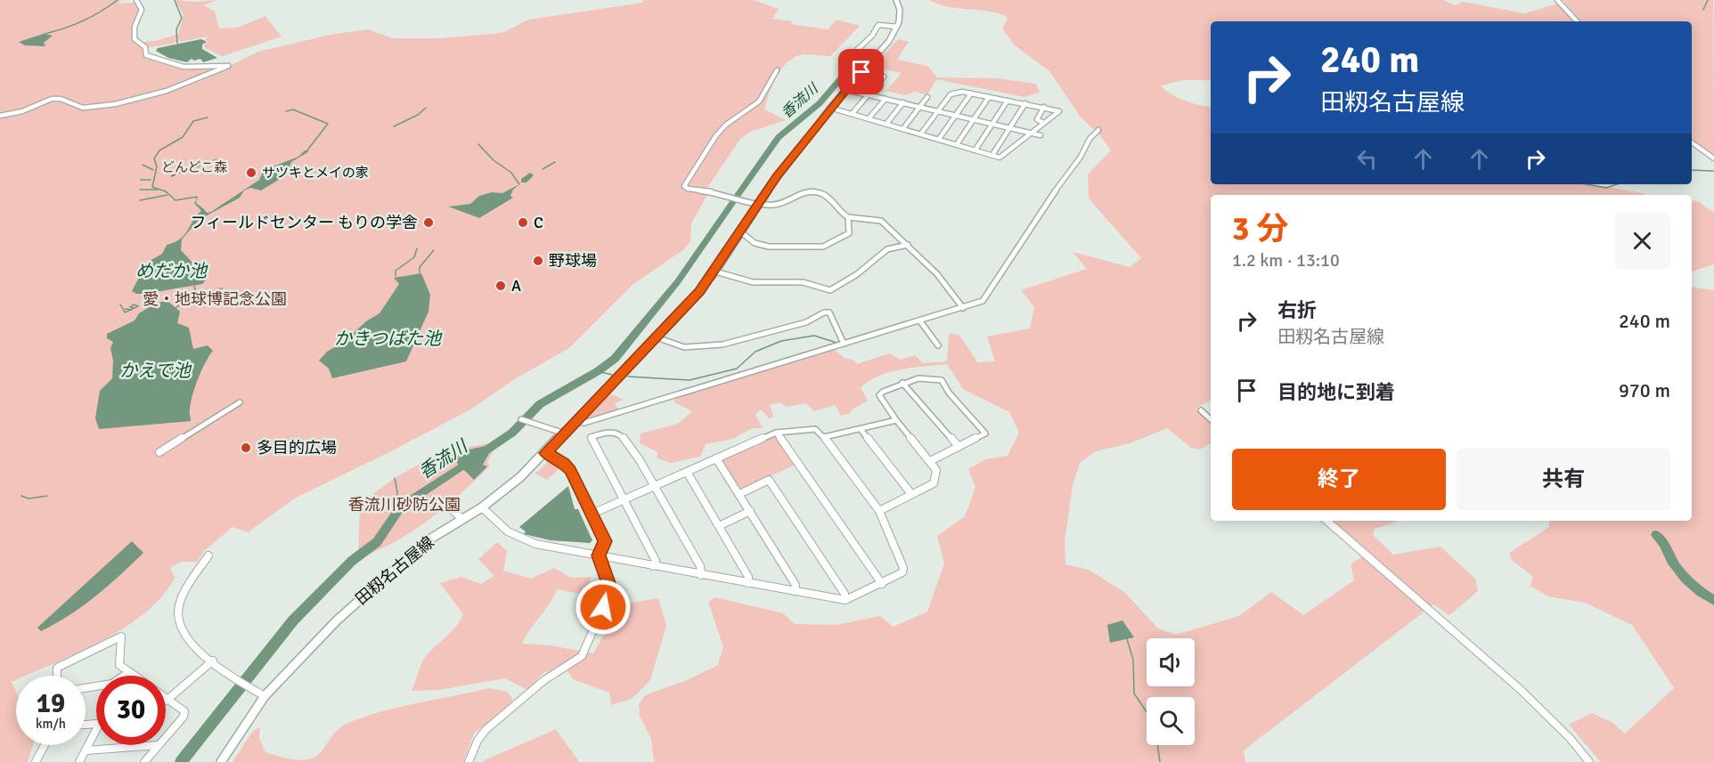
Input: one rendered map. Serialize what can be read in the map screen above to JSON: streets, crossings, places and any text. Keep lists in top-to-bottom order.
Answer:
{
  "streets": {
    "main road": ["田籾名古屋線"]
  },
  "water": [
    "香流川",
    "めだか池",
    "かきつばた池",
    "かえで池"
  ],
  "parks": ["どんどこ森", "愛・地球博記念公園", "香流川砂防公園"],
  "places": [
    "サツキとメイの家",
    "フィールドセンター もりの学舎",
    "C",
    "野球場",
    "A",
    "多目的広場"
  ],
  "page": {
    "turn": ["240 m", "田籾名古屋線"],
    "heading": ["3 分", "1.2 km · 13:10"],
    "list": [
      {
        "name": "右折",
        "note": "田籾名古屋線",
        "value": "240 m"
      },
      {
        "name": "目的地に到着",
        "value": "970 m"
      }
    ],
    "buttons": ["終了", "共有"],
    "speed": "19 km/h",
    "limit": "30"
  }
}
